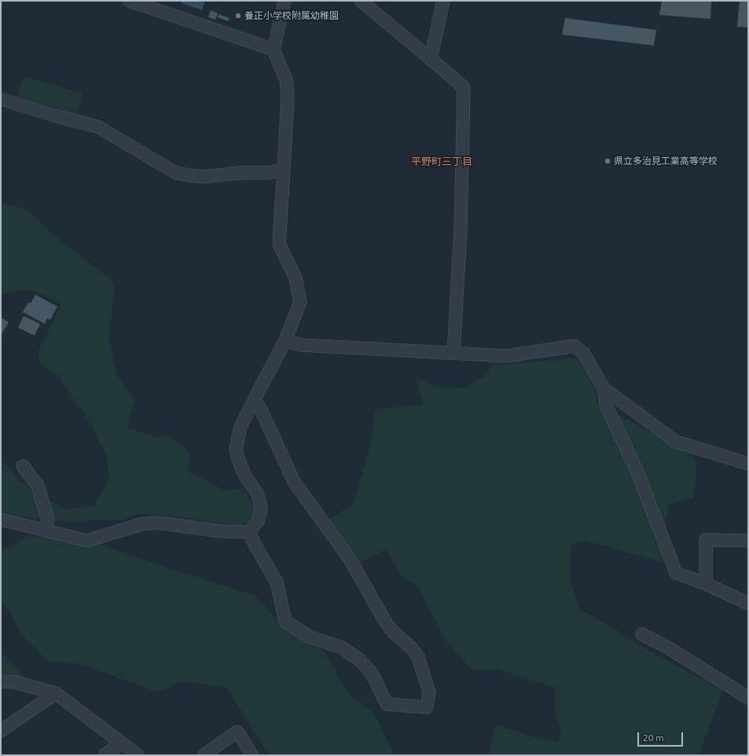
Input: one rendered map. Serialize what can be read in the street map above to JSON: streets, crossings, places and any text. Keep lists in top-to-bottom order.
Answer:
{
  "districts": ["平野町三丁目"],
  "places": ["養正小学校附属幼稚園", "県立多治見工業高等学校"],
  "scale_bar": "20 m"
}
